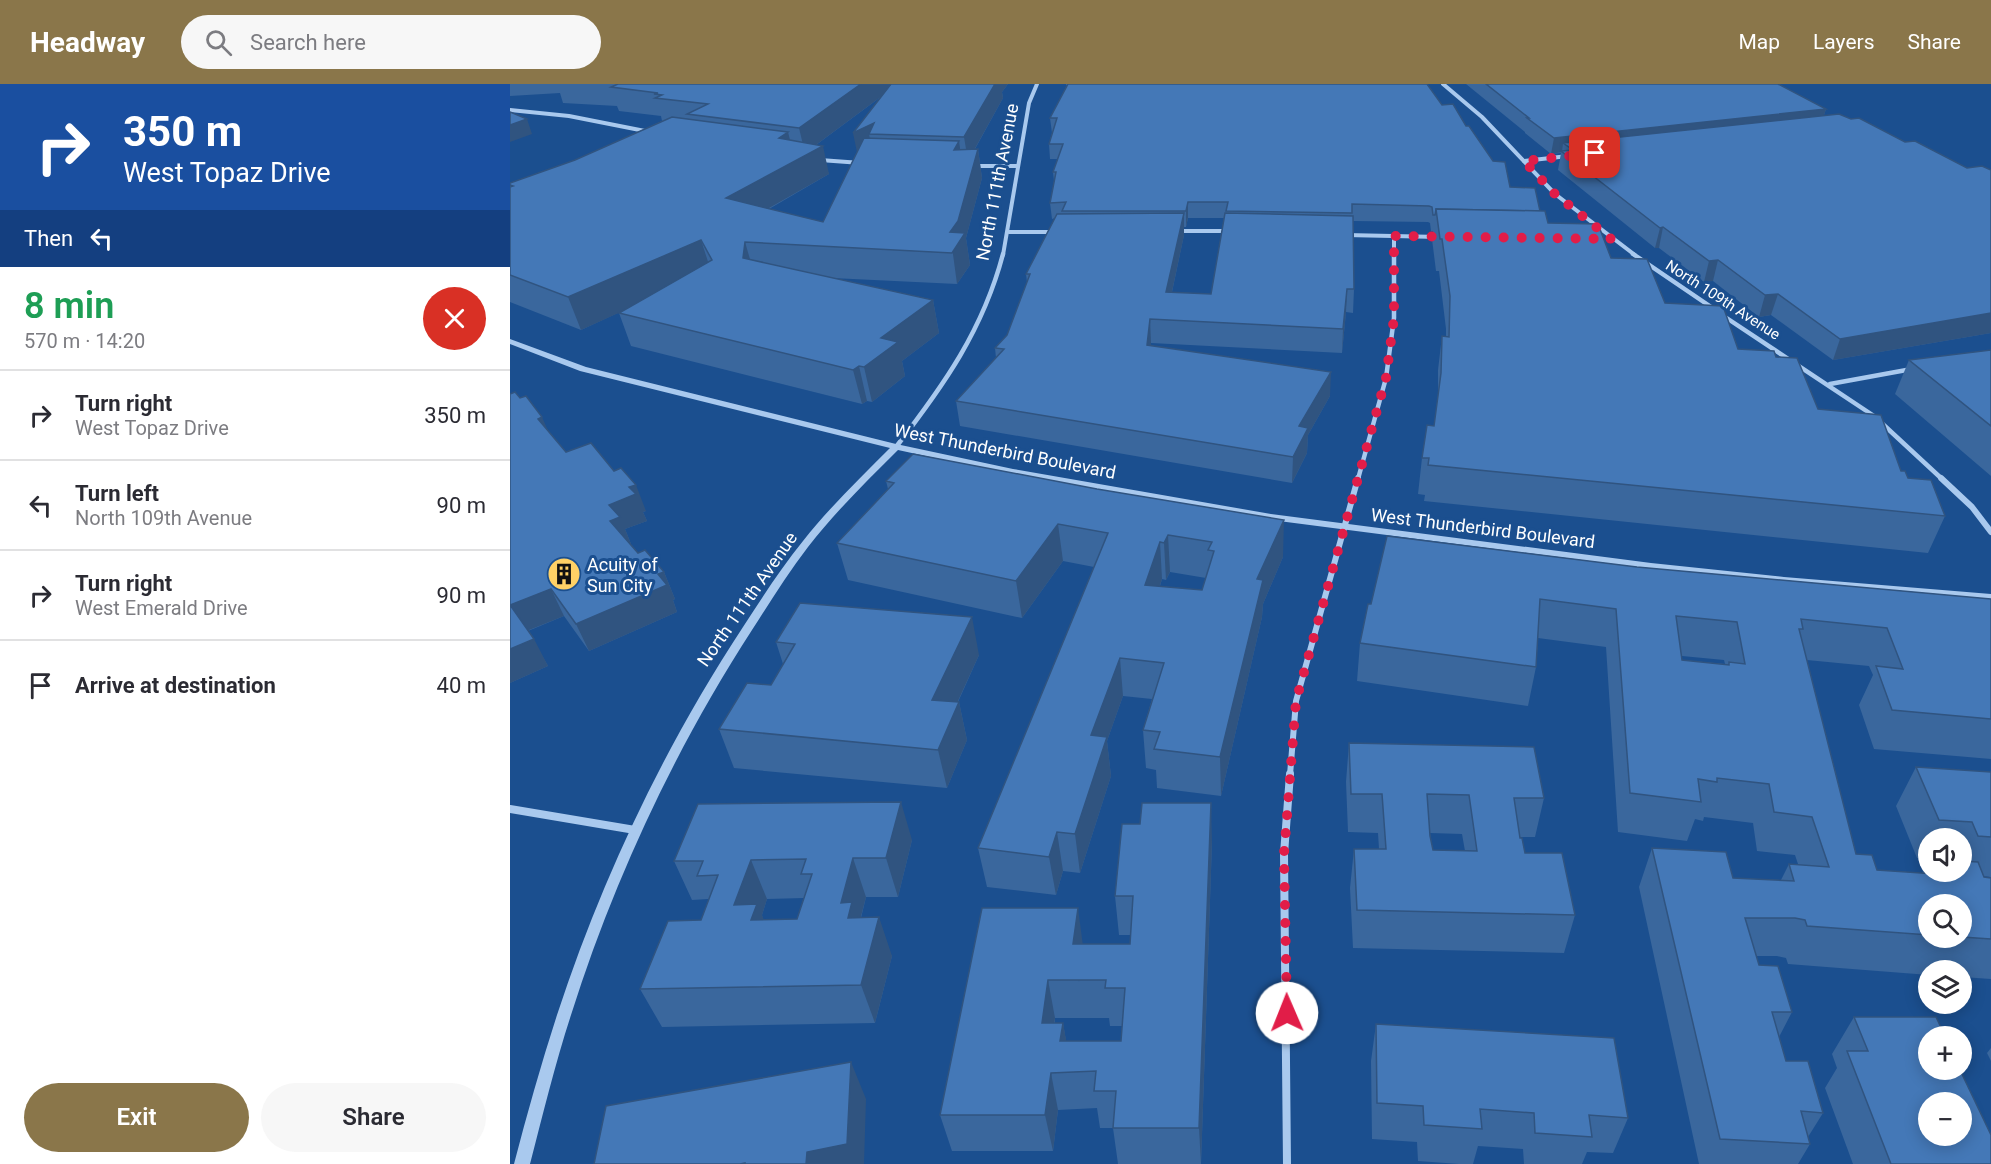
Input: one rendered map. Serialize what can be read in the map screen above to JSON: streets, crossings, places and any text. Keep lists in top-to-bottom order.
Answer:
{
  "streets": {
    "street": ["North 111th Avenue", "North 109th Avenue", "West Thunderbird Boulevard"]
  },
  "crossings": [
    ["North 111th Avenue", "West Thunderbird Boulevard"]
  ],
  "places": {
    "building": ["Acuity of Sun City"]
  },
  "page": {
    "header": "Headway",
    "search": "Search here",
    "nav": ["Map", "Layers", "Share"],
    "turn": ["350 m", "West Topaz Drive"],
    "then": "Then",
    "heading": ["8 min", "570 m · 14:20"],
    "list": [
      {
        "name": "Turn right",
        "note": "West Topaz Drive",
        "value": "350 m"
      },
      {
        "name": "Turn left",
        "note": "North 109th Avenue",
        "value": "90 m"
      },
      {
        "name": "Turn right",
        "note": "West Emerald Drive",
        "value": "90 m"
      },
      {
        "name": "Arrive at destination",
        "value": "40 m"
      }
    ],
    "map_buttons": ["+", "−"],
    "buttons": ["Exit", "Share"]
  }
}
